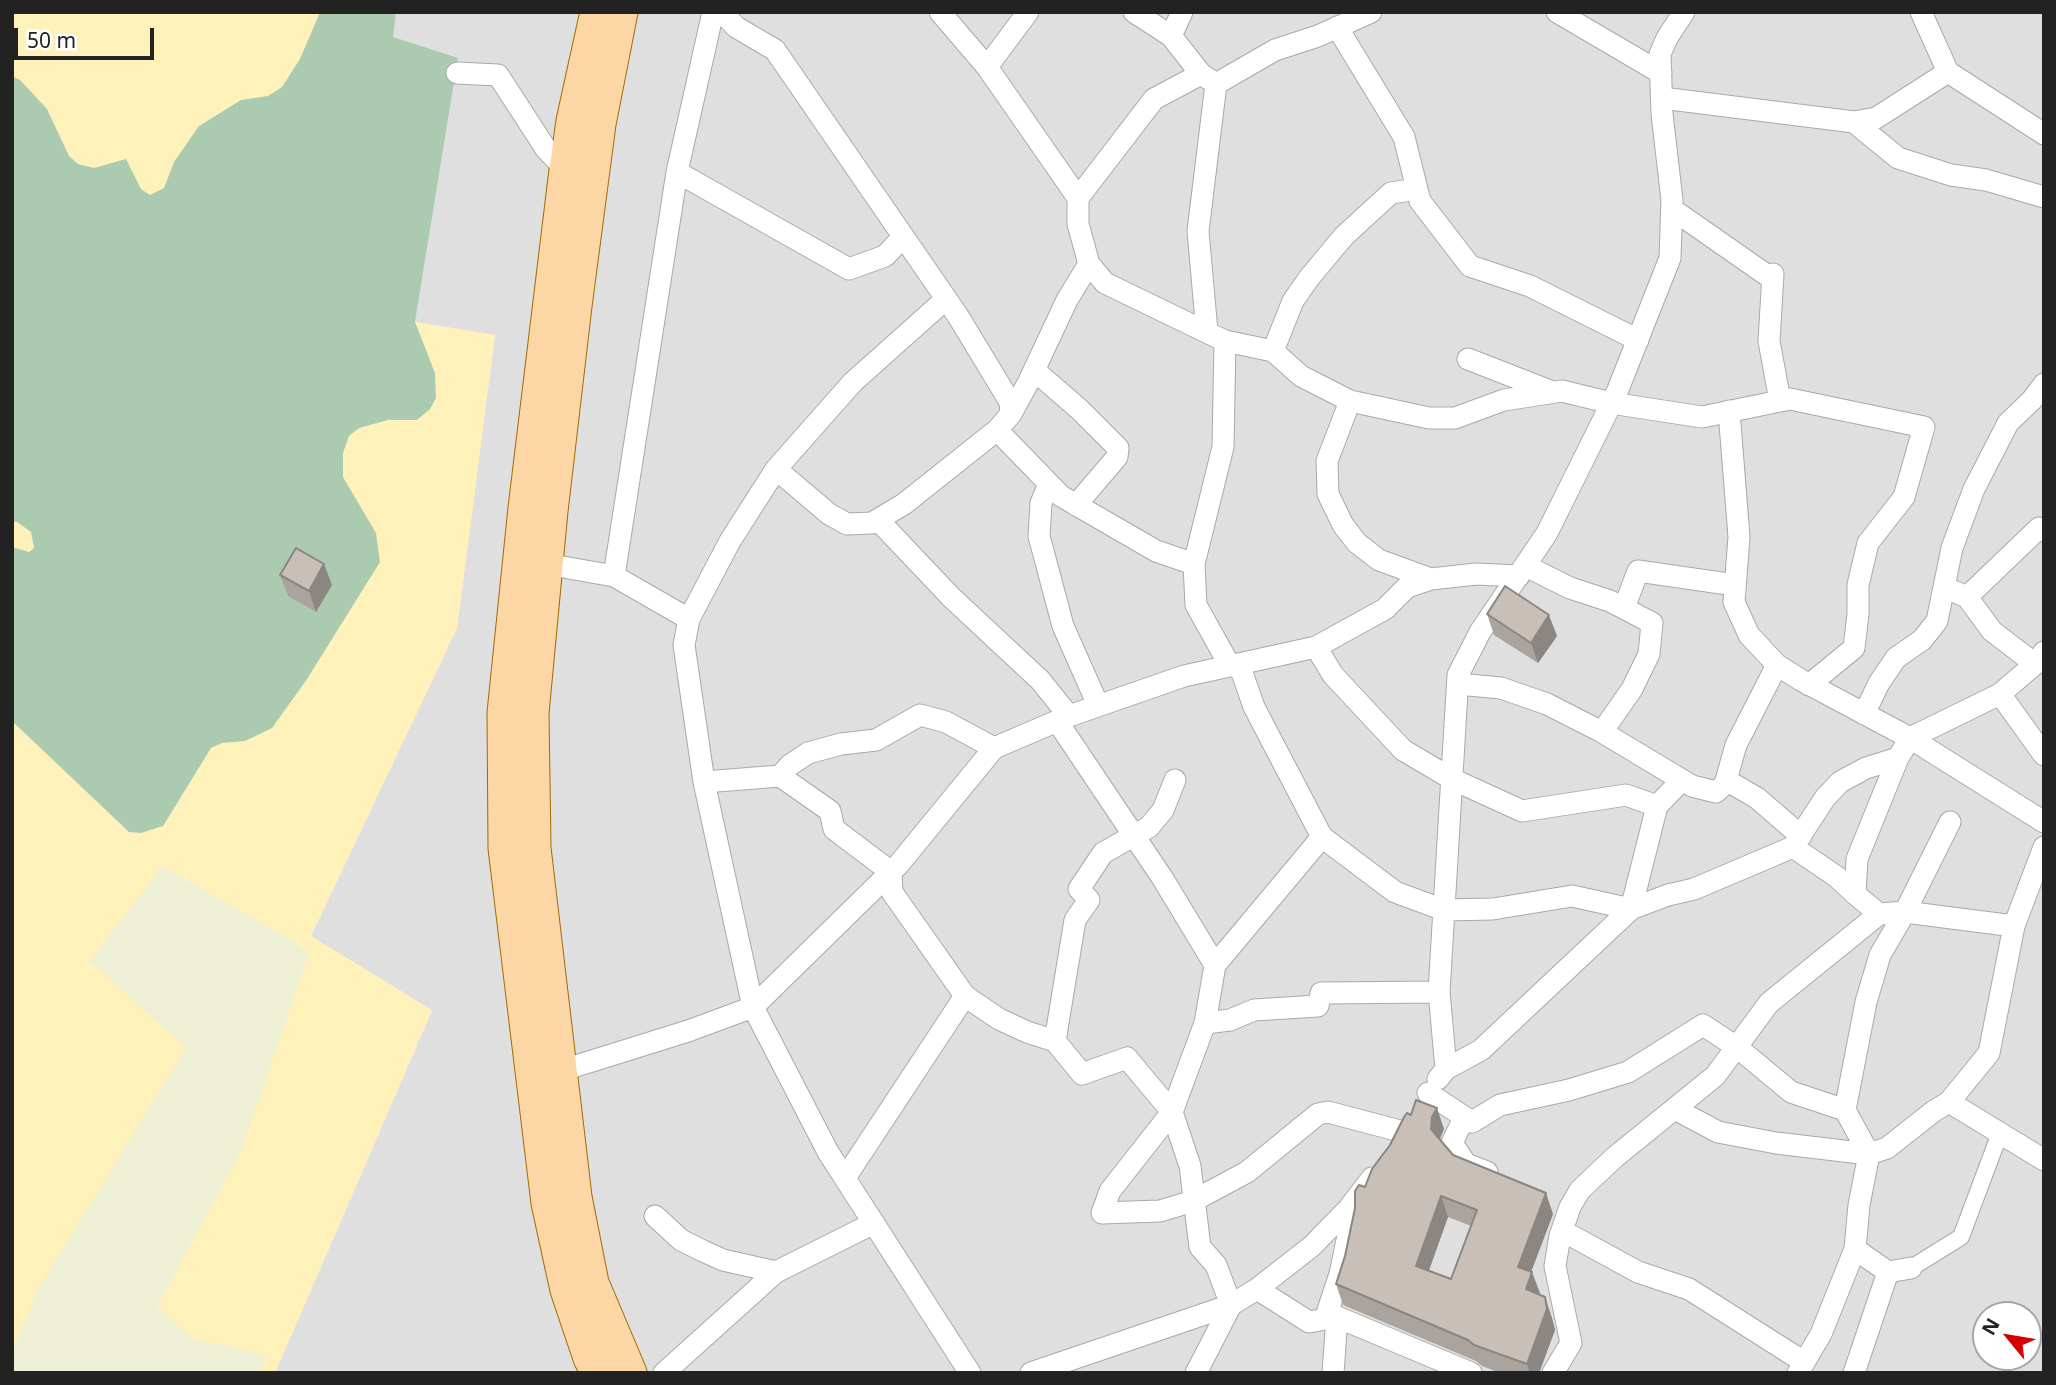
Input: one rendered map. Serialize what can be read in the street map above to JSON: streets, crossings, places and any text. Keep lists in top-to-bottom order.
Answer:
{
  "scale_bar": "50 m",
  "north": "top left"
}
